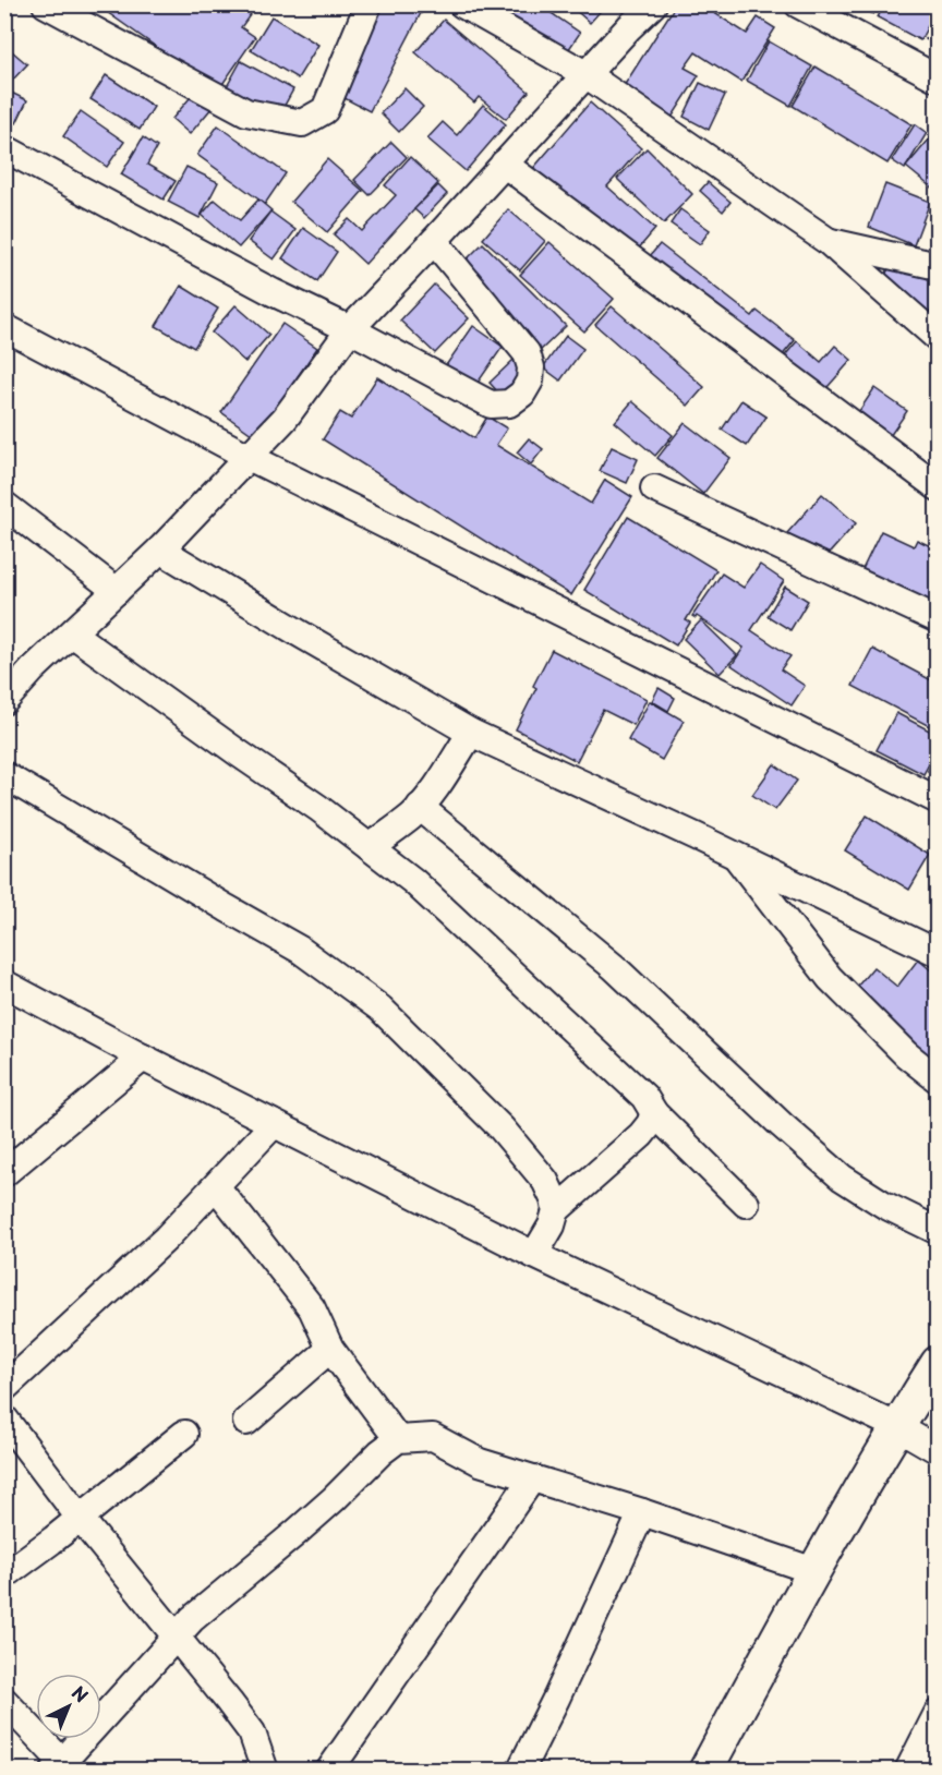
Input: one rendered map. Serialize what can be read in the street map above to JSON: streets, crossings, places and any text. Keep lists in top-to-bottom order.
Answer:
{
  "north": "top right"
}
